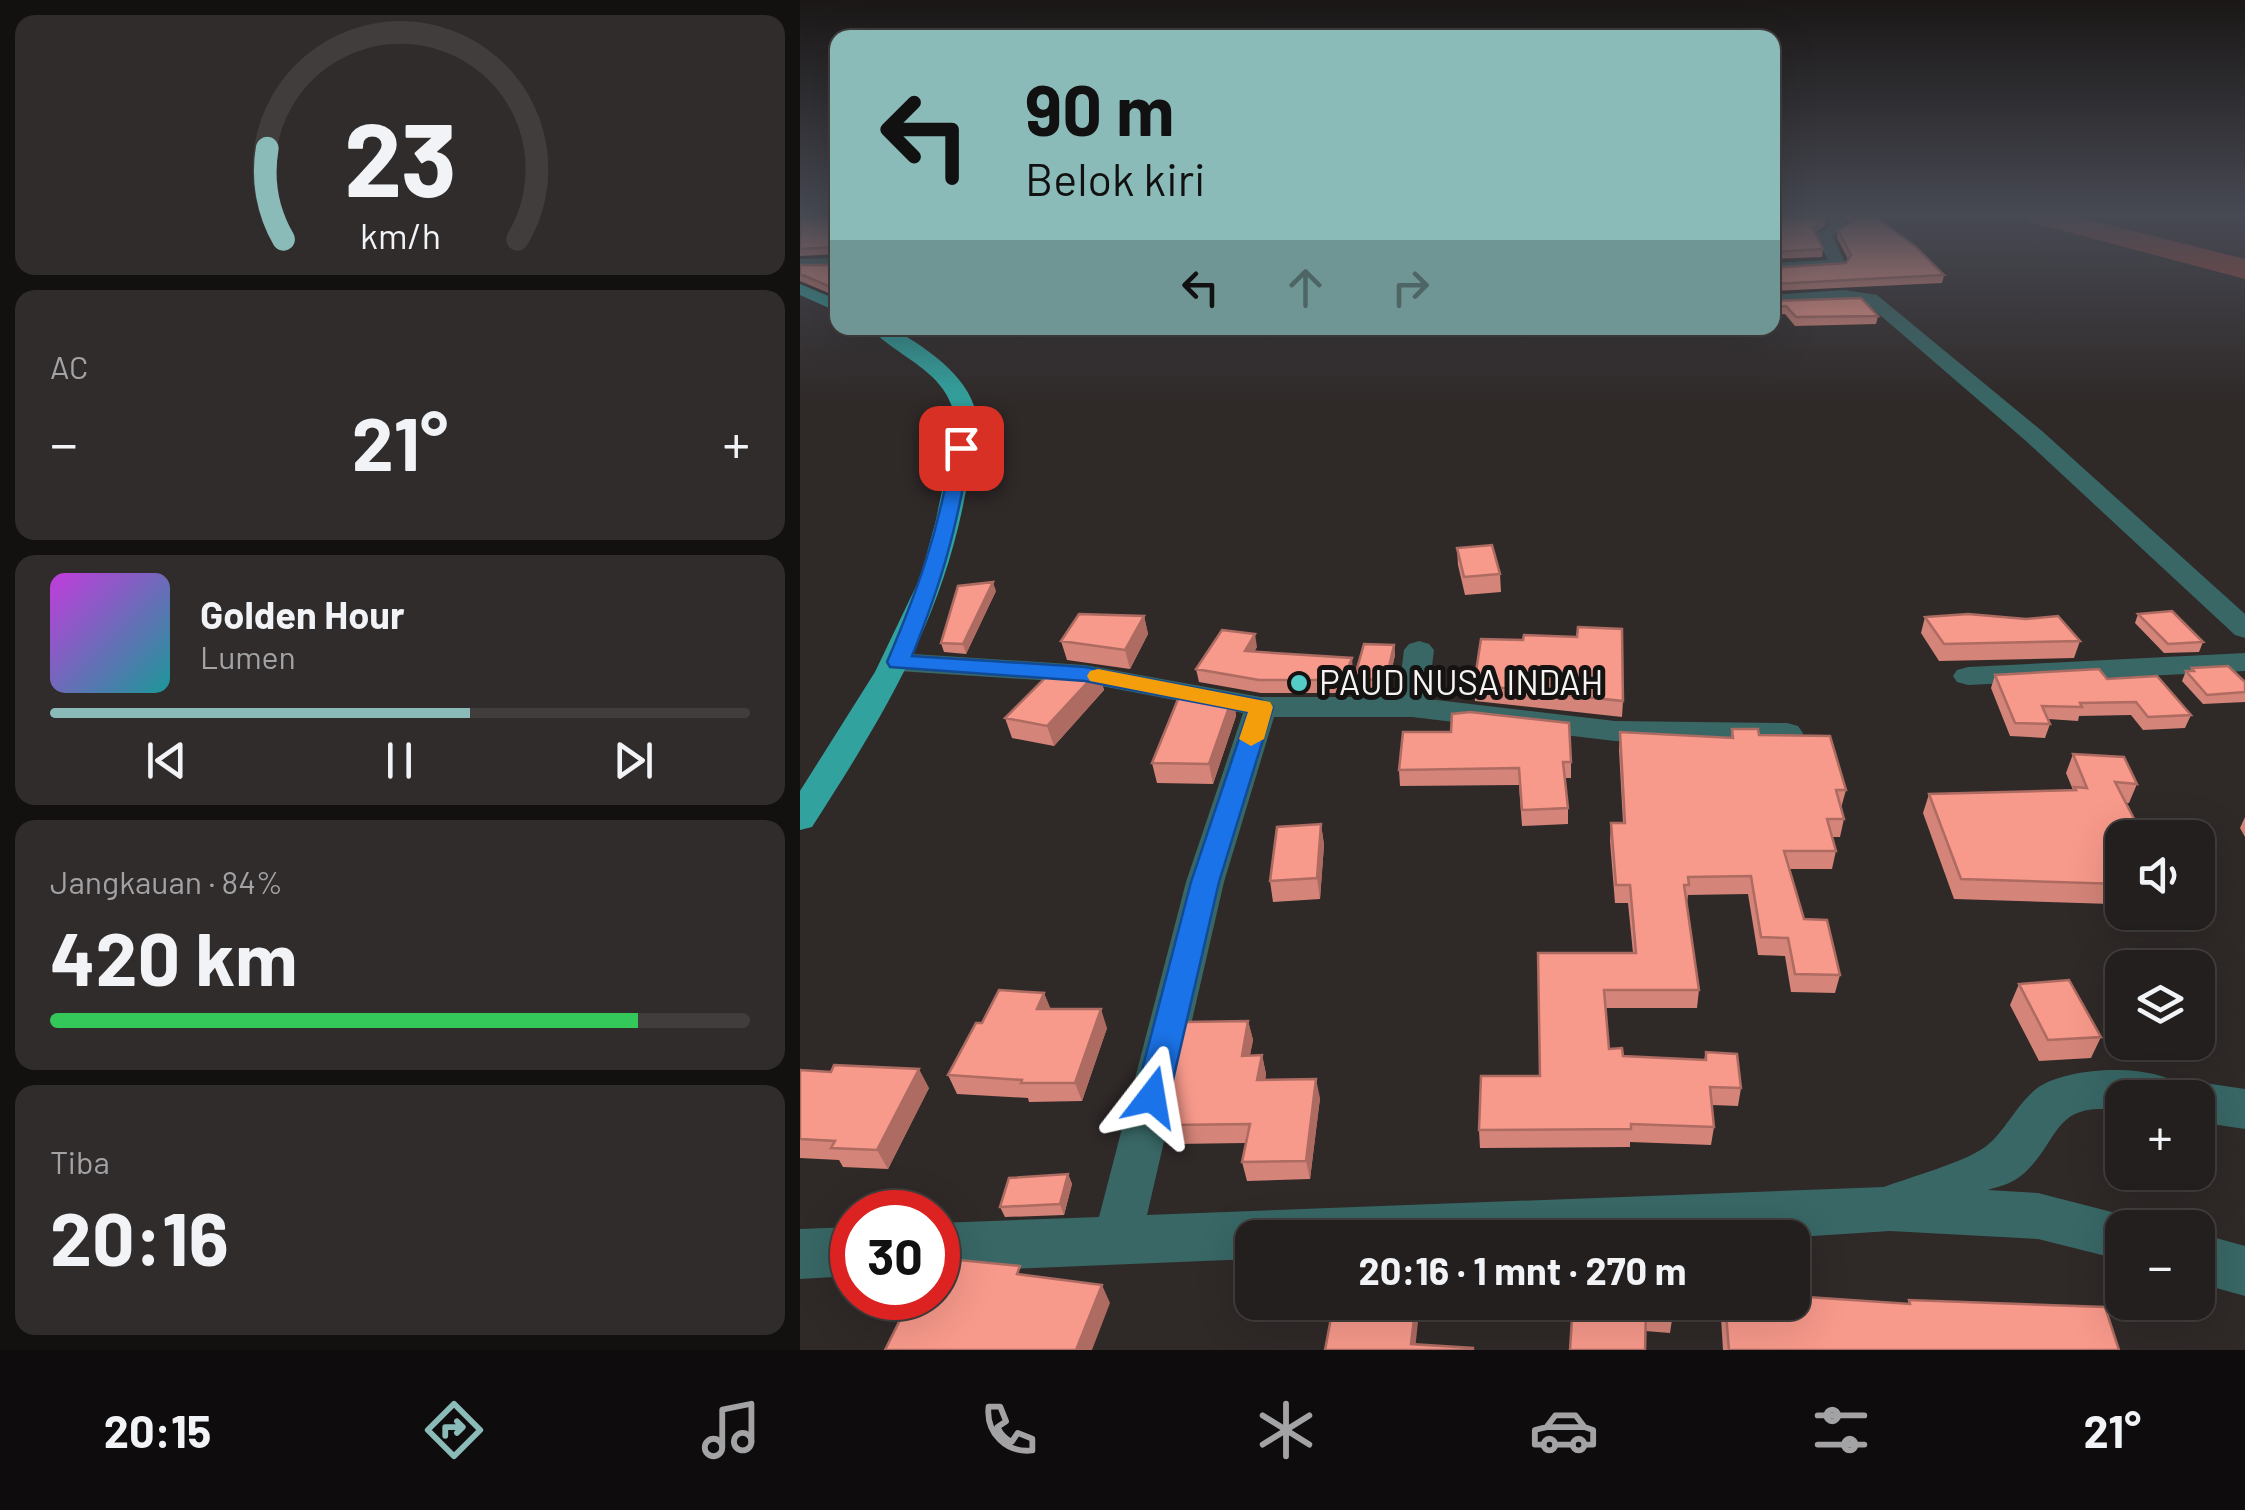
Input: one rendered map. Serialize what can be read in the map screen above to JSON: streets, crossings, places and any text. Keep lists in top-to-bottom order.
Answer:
{
  "places": ["PAUD NUSA INDAH"],
  "page": {
    "turn": ["90 m", "Belok kiri"],
    "tile": [
      "AC",
      ["Jangkauan · 84%", "420 km"],
      ["Tiba", "20:16"]
    ],
    "heat": ["−", "21°", "+"],
    "song": ["Golden Hour", "Lumen"],
    "map_buttons": ["+", "−"],
    "limit": "30",
    "trip": "20:16 · 1 mnt · 270 m",
    "tabs": ["20:15", "21°"],
    "gauge": ["23", "km/h"]
  }
}
